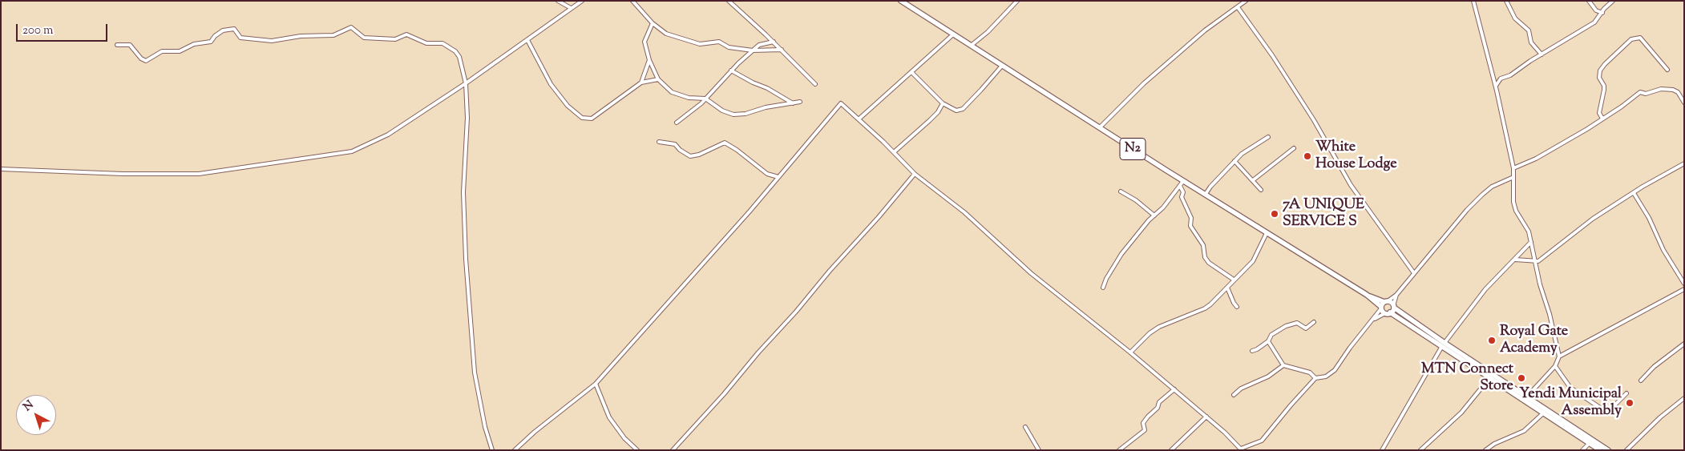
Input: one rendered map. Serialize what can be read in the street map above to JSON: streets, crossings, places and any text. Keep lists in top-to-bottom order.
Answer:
{
  "streets": {
    "highway": ["N2"]
  },
  "places": [
    "White House Lodge",
    "7A UNIQUE SERVICE S",
    "Royal Gate Academy",
    "MTN Connect Store",
    "Yendi Municipal Assembly"
  ],
  "scale_bar": "200 m",
  "north": "top left"
}
